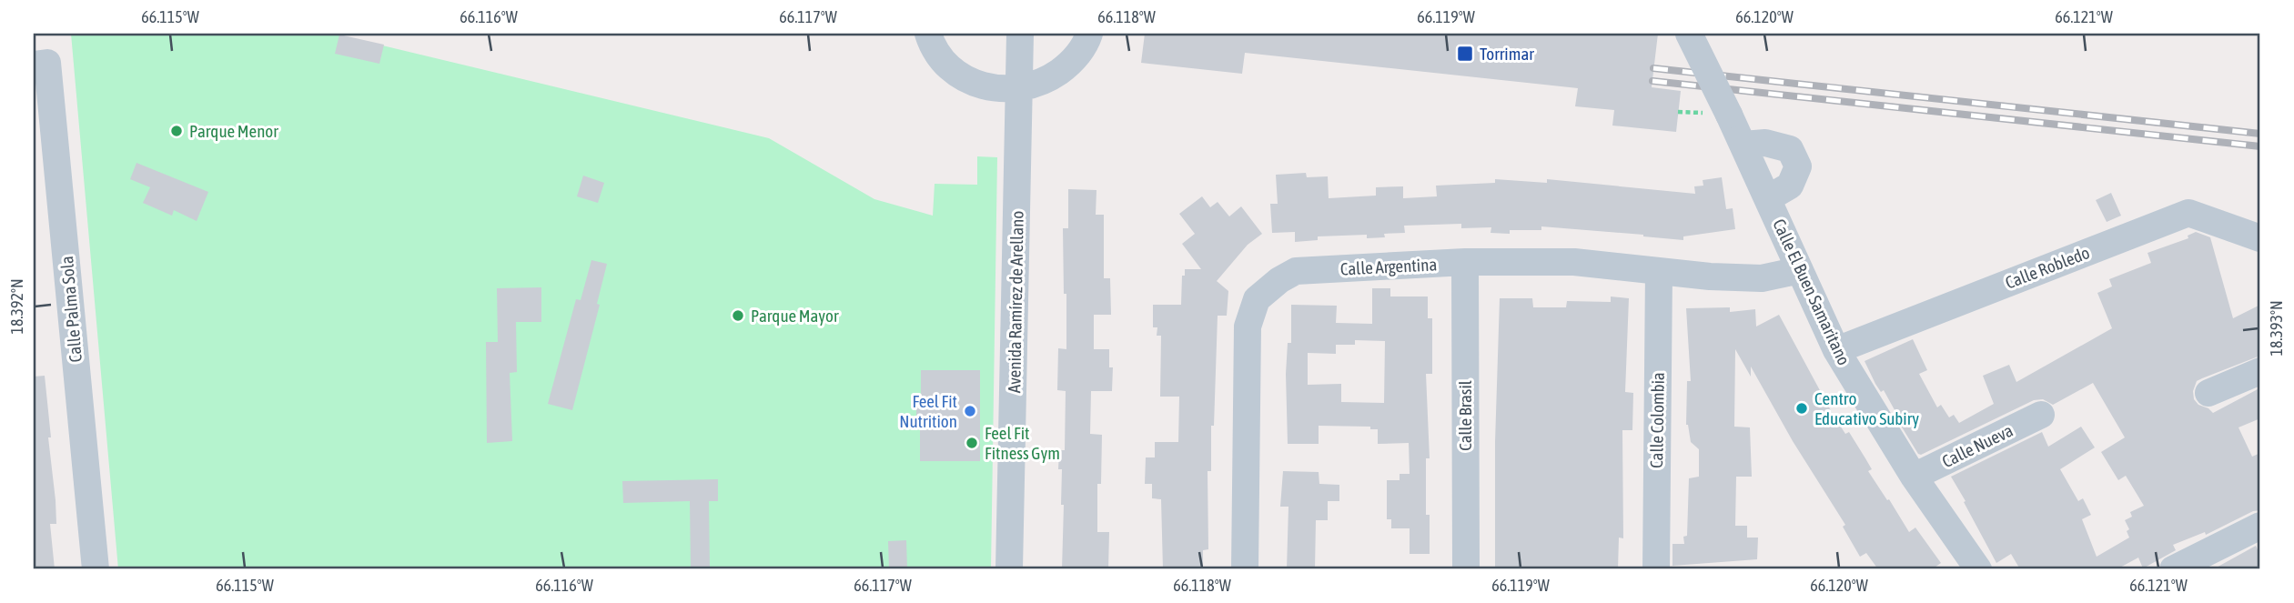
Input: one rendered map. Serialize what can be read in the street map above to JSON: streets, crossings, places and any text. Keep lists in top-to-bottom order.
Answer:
{
  "streets": {
    "street": [
      "Calle Argentina",
      "Calle Robledo",
      "Calle El Buen Samaritano",
      "Avenida Ramírez de Arellano",
      "Calle Palma Sola",
      "Calle Brasil",
      "Calle Colombia",
      "Calle Nueva"
    ]
  },
  "crossings": [
    ["Calle Argentina", "Calle El Buen Samaritano"],
    ["Calle Argentina", "Calle Brasil"],
    ["Calle Argentina", "Calle Colombia"],
    ["Calle Robledo", "Calle El Buen Samaritano"],
    ["Calle El Buen Samaritano", "Calle Nueva"]
  ],
  "places": {
    "transit": ["Torrimar"],
    "other": [
      "Parque Menor",
      "Parque Mayor",
      "Centro Educativo Subiry",
      "Feel Fit Nutrition",
      "Feel Fit Fitness Gym"
    ]
  },
  "coordinates": [
    "66.115°W",
    "66.116°W",
    "66.117°W",
    "66.118°W",
    "66.119°W",
    "66.120°W",
    "66.121°W",
    "18.392°N",
    "18.393°N"
  ]
}
